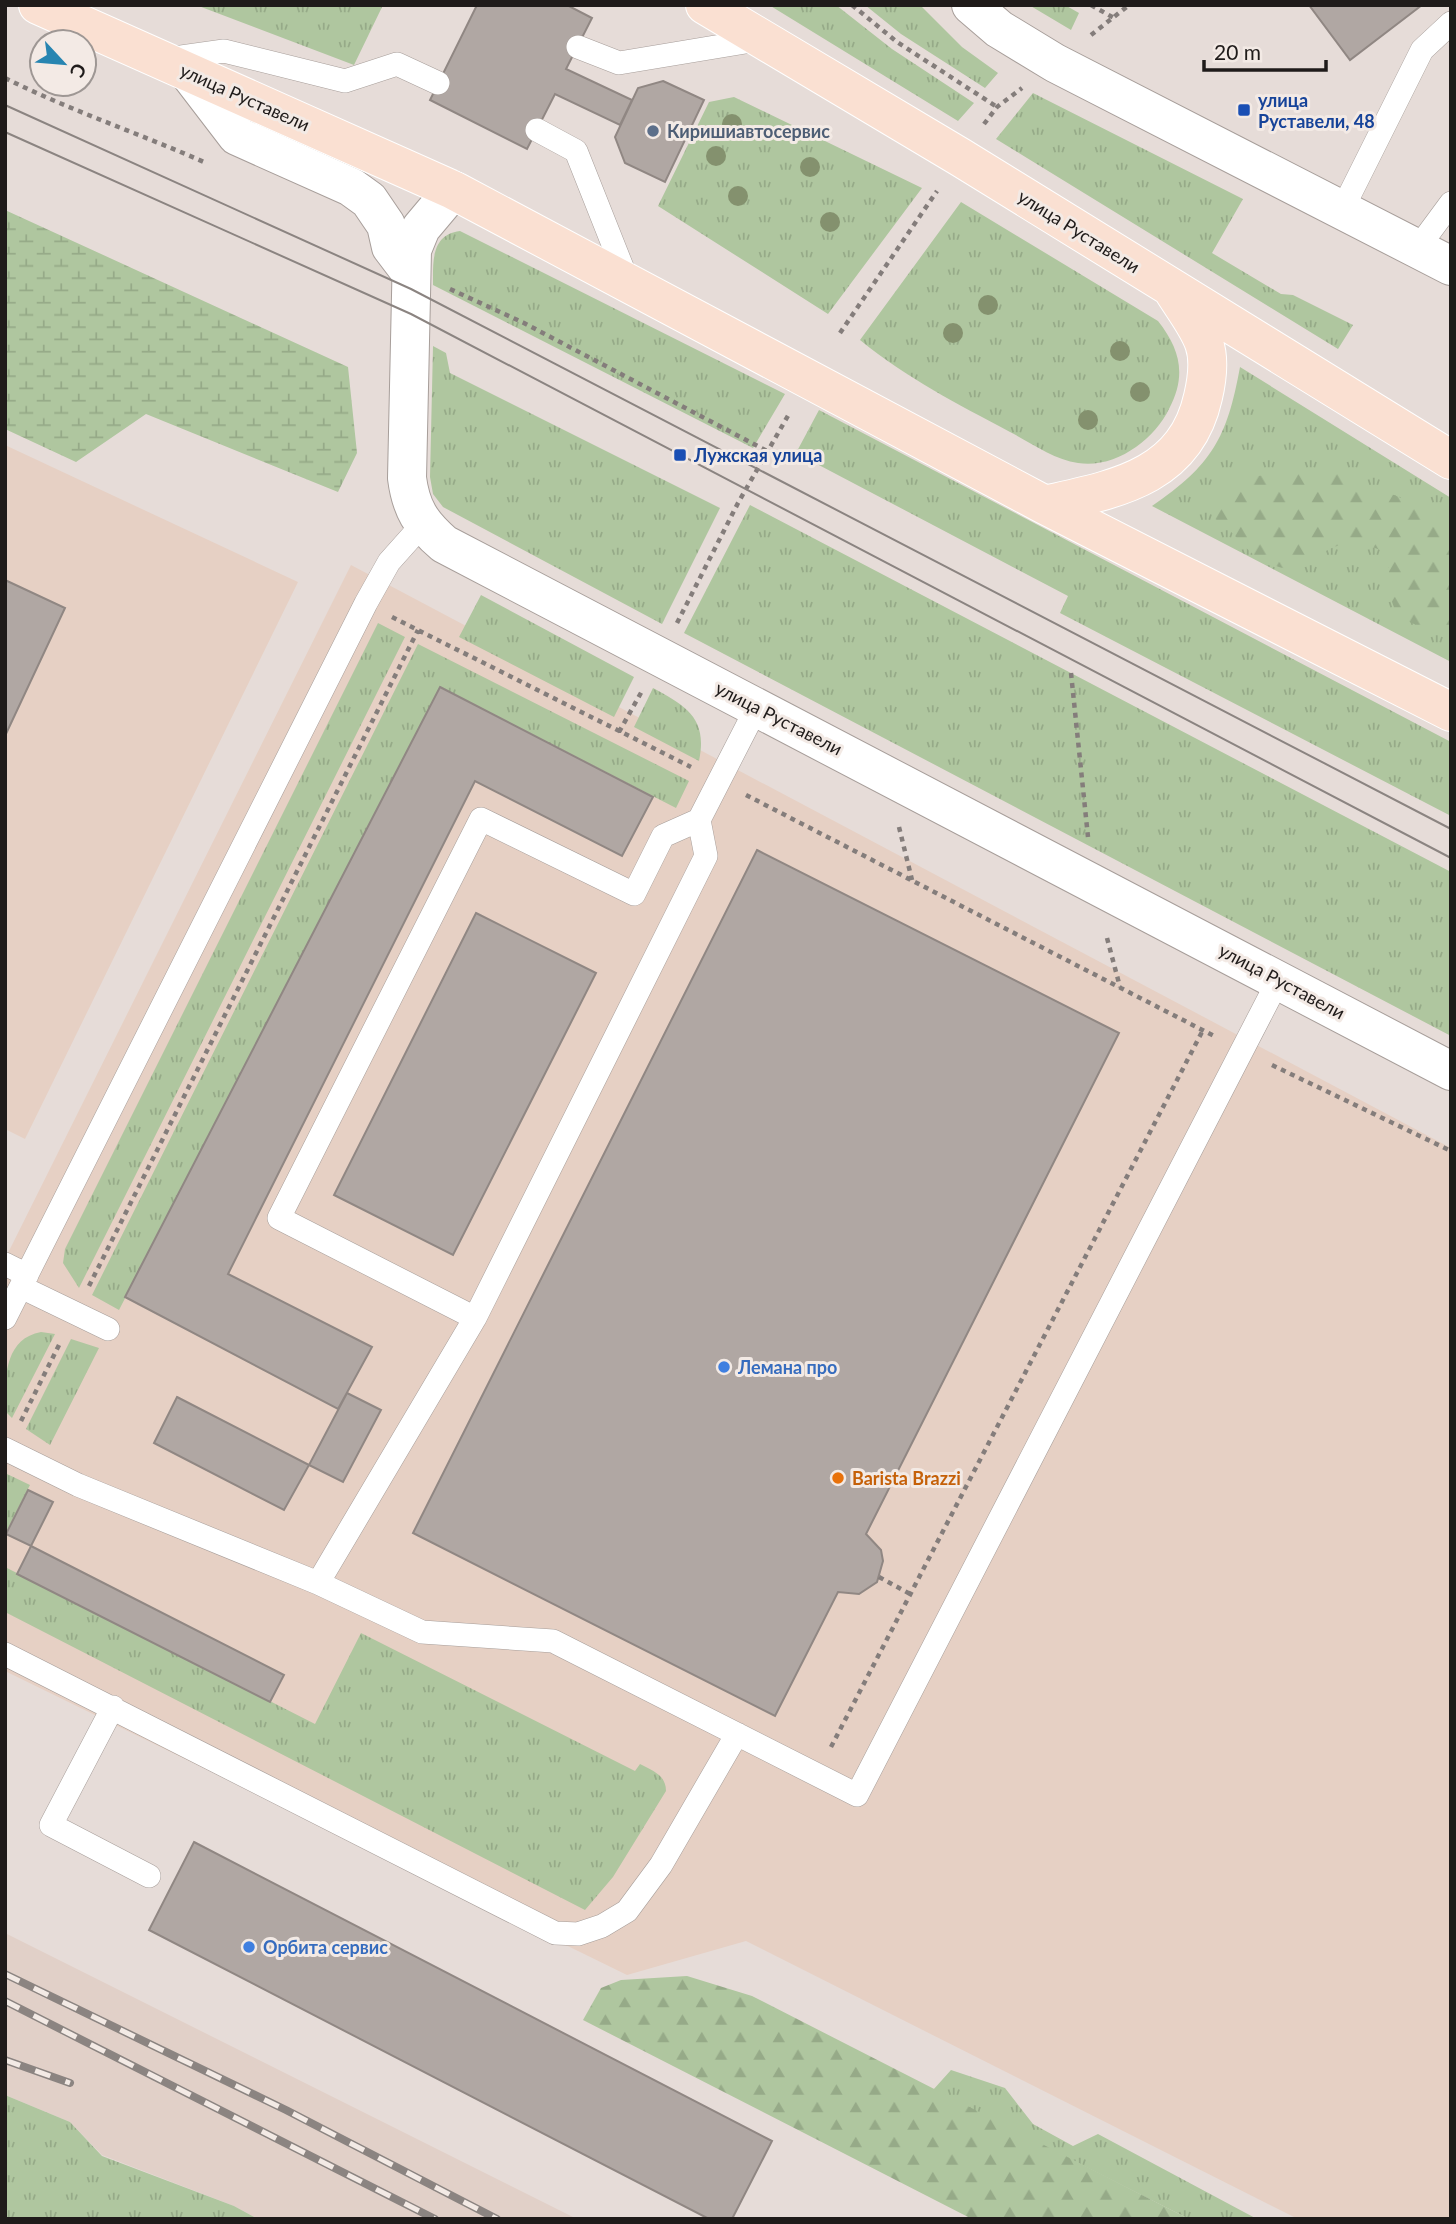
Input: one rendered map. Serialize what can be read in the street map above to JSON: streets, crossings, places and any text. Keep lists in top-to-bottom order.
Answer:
{
  "streets": {
    "main road": ["улица Руставели"]
  },
  "places": {
    "transit": ["улица Руставели, 48", "Лужская улица"],
    "other": [
      "Киришиавтосервис",
      "Лемана про",
      "Barista Brazzi",
      "Орбита сервис"
    ]
  },
  "scale_bar": "20 m",
  "north": "bottom right"
}
